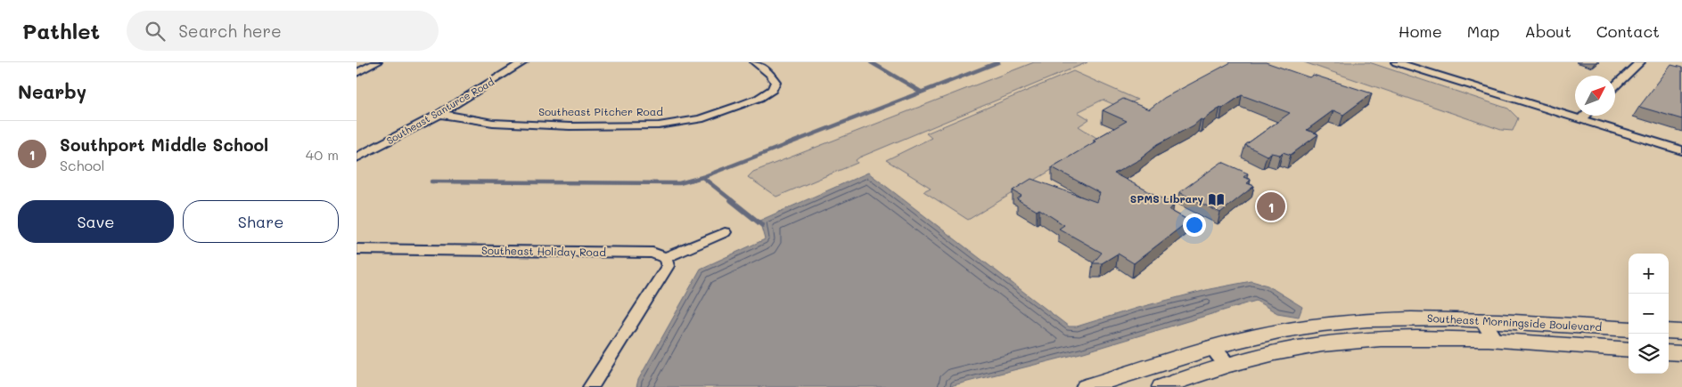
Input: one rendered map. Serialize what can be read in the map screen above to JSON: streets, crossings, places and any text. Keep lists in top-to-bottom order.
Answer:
{
  "streets": {
    "street": [
      "Southeast Santurce Road",
      "Southeast Pitcher Road",
      "Southeast Holiday Road",
      "Southeast Morningside Boulevard"
    ]
  },
  "crossings": [
    ["Southeast Santurce Road", "Southeast Pitcher Road"]
  ],
  "places": {
    "library": ["SPMS Library"]
  },
  "north": "top right",
  "page": {
    "header": "Pathlet",
    "search": "Search here",
    "nav": [
      "Home",
      "Map",
      "About",
      "Contact"
    ],
    "heading": "Nearby",
    "list": [
      {
        "mark": "1",
        "name": "Southport Middle School",
        "note": "School",
        "value": "40 m"
      }
    ],
    "buttons": ["Save", "Share"],
    "pins": "1",
    "map_buttons": ["+", "−"]
  }
}
